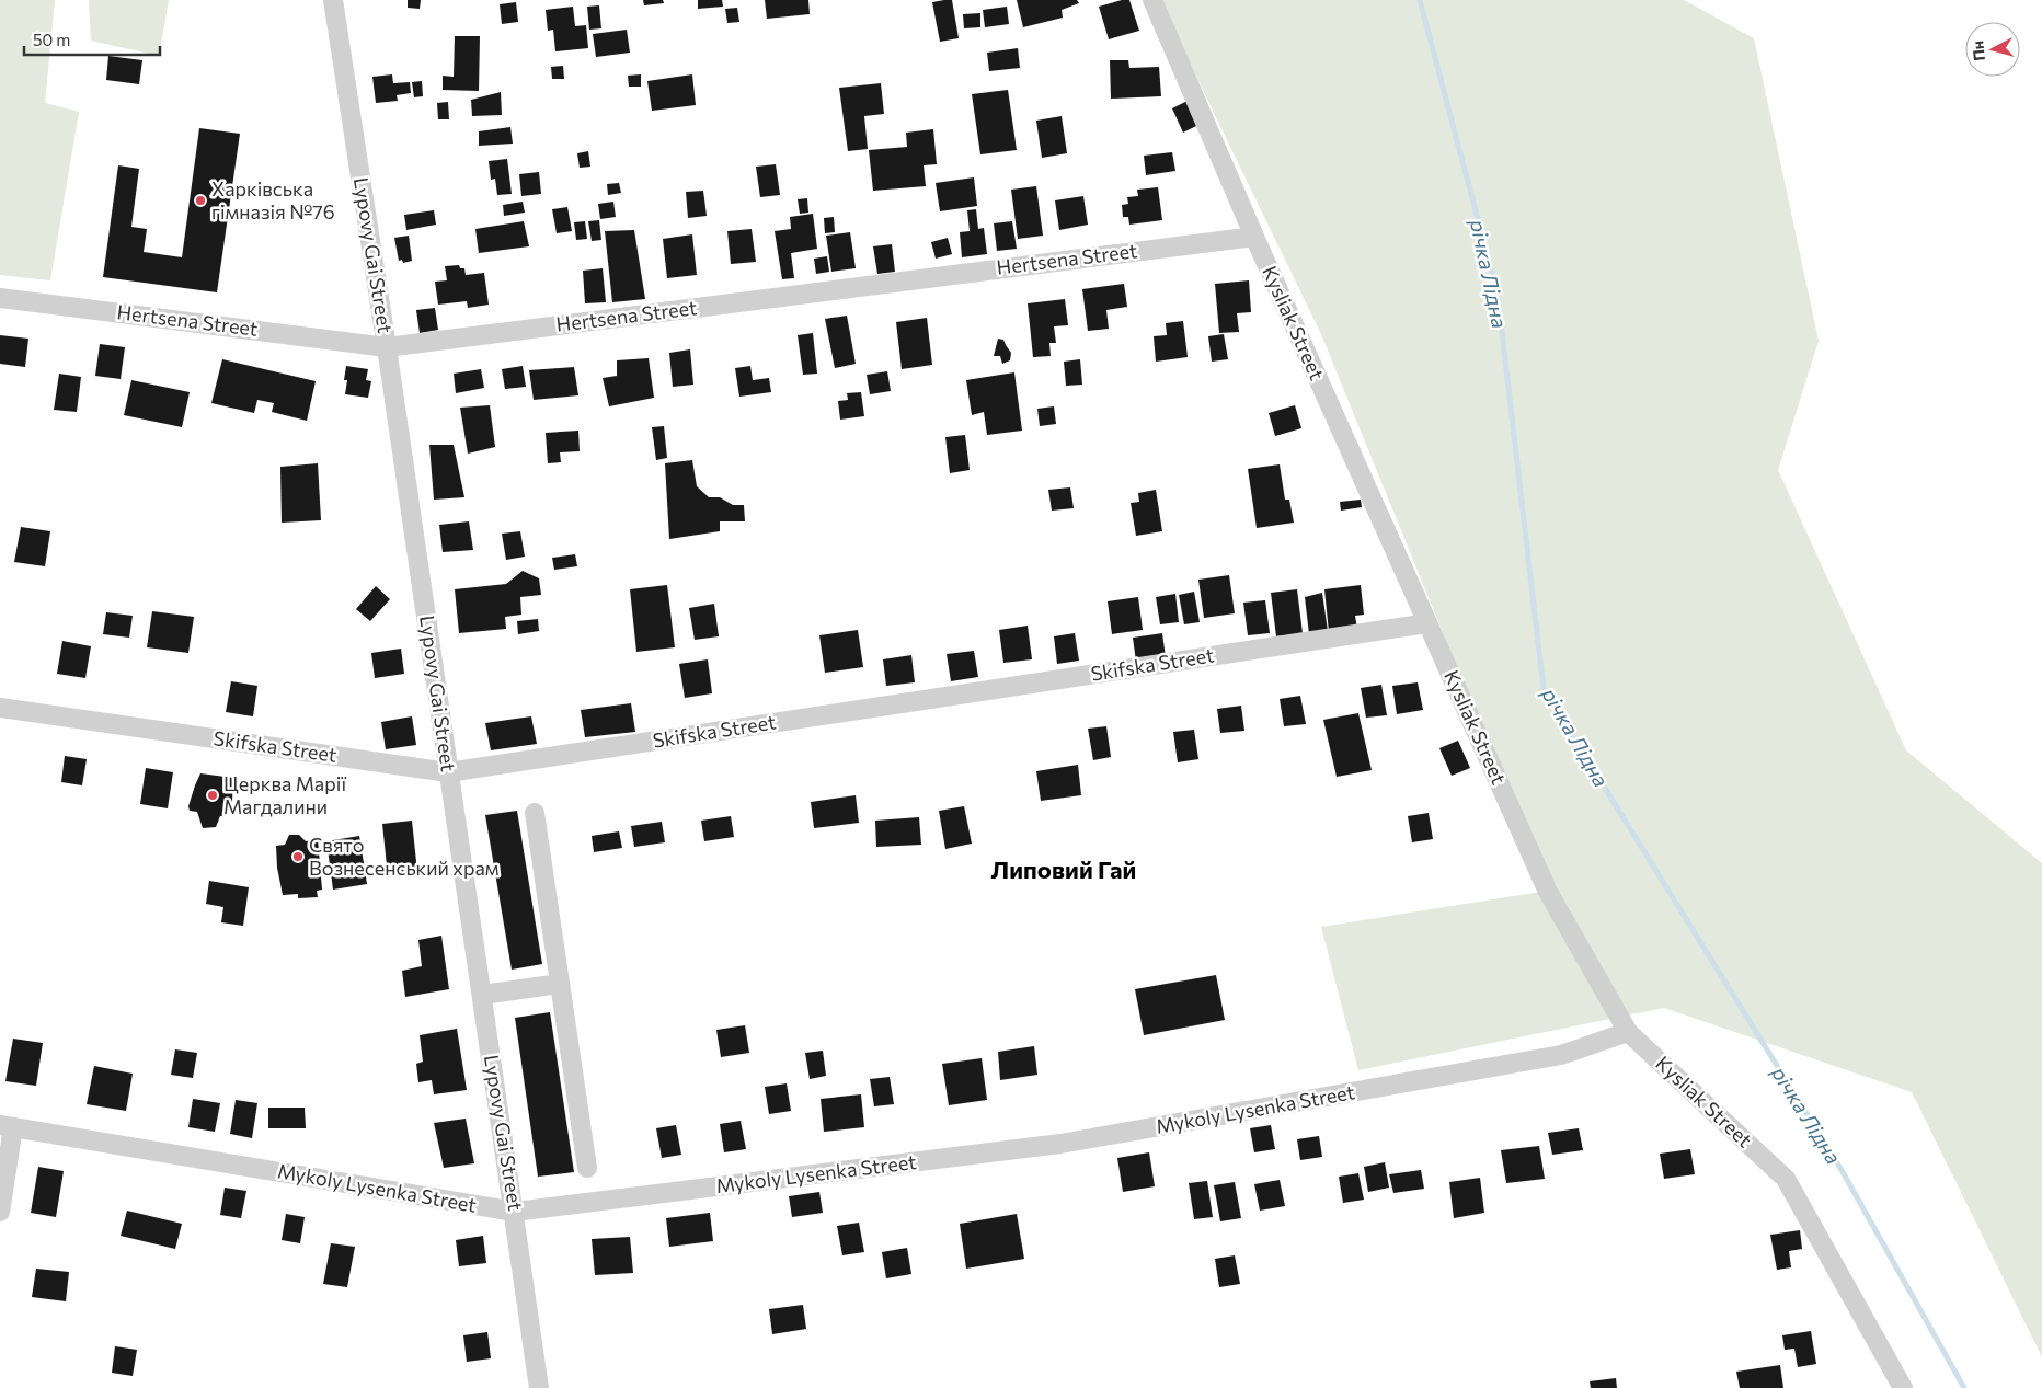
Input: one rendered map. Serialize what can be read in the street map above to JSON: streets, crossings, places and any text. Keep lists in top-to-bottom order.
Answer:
{
  "streets": {
    "street": [
      "Lypovy Gai Street",
      "Hertsena Street",
      "Kysliak Street",
      "Skifska Street",
      "Mykoly Lysenka Street"
    ]
  },
  "crossings": [
    ["Lypovy Gai Street", "Hertsena Street"],
    ["Lypovy Gai Street", "Skifska Street"],
    ["Lypovy Gai Street", "Mykoly Lysenka Street"],
    ["Hertsena Street", "Kysliak Street"],
    ["Kysliak Street", "Skifska Street"],
    ["Kysliak Street", "Mykoly Lysenka Street"]
  ],
  "districts": ["Липовий Гай"],
  "water": ["річка Лідна"],
  "places": ["Харківська гімназія №76", "Церква Марії Магдалини", "Свято Вознесенський храм"],
  "scale_bar": "50 m",
  "north": "left"
}
